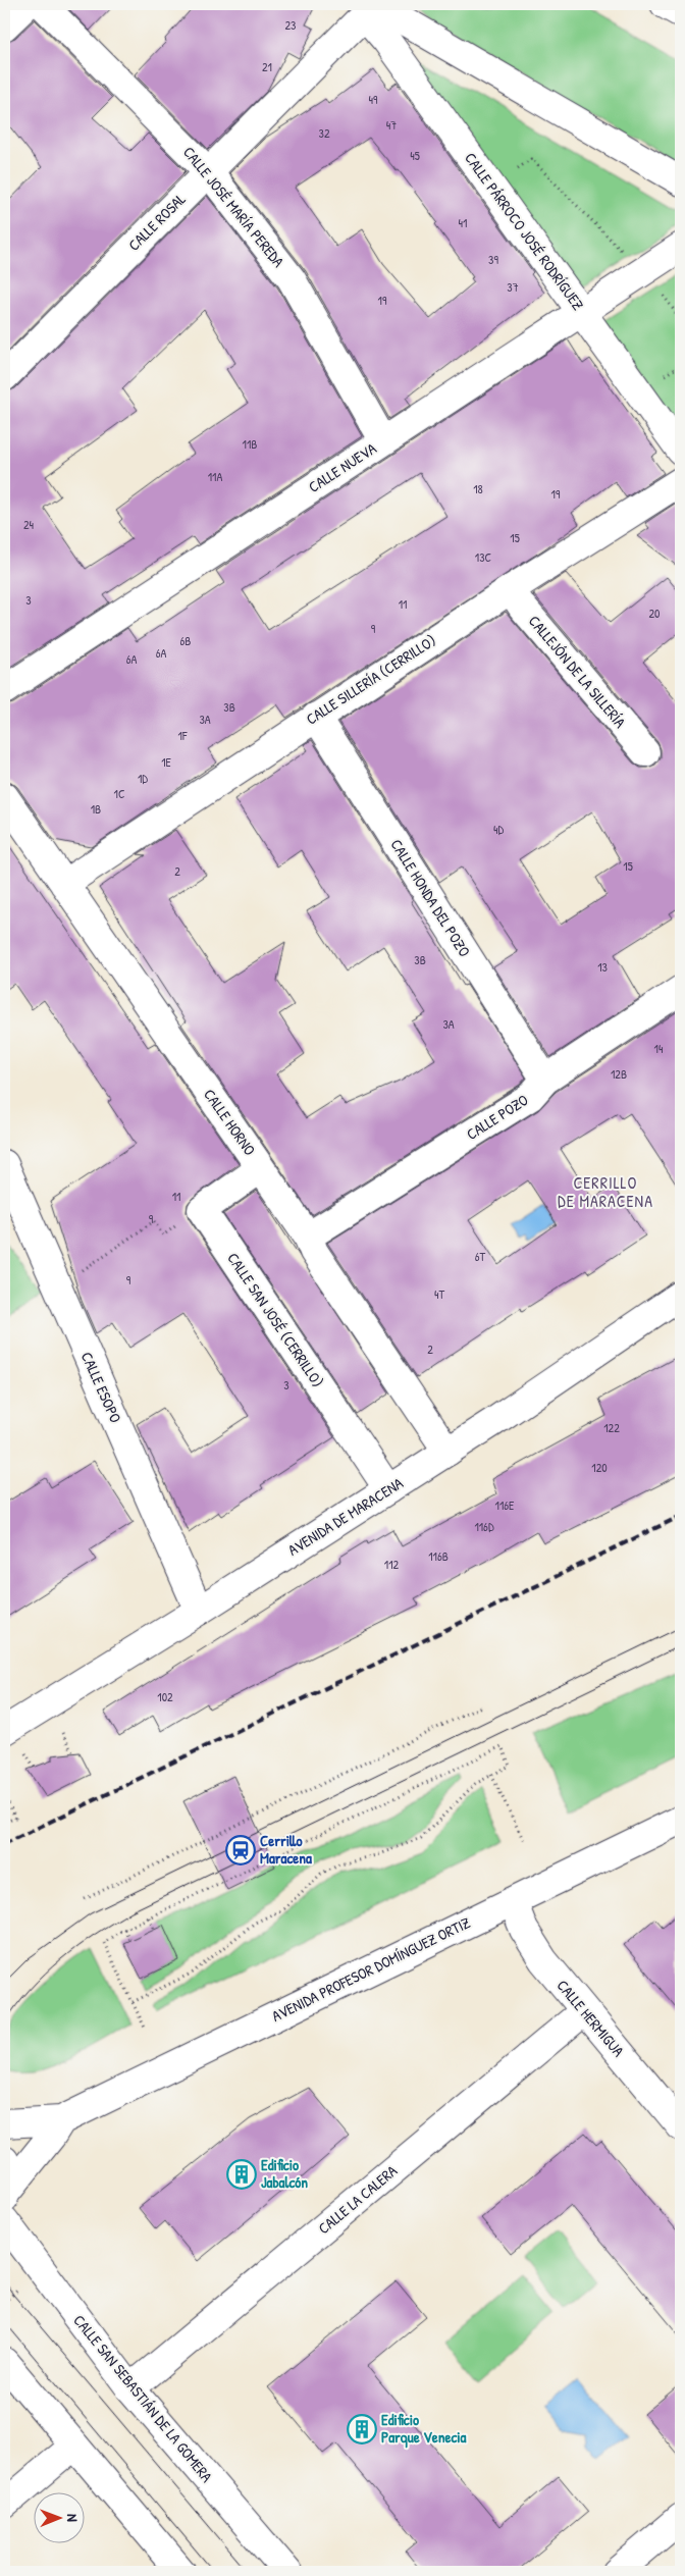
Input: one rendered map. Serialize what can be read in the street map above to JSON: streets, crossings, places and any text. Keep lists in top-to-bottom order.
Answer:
{
  "streets": {
    "main road": [
      "CALLE JOSÉ MARÍA PEREDA",
      "CALLE ROSAL",
      "CALLE PÁRROCO JOSÉ RODRÍGUEZ",
      "CALLE NUEVA",
      "CALLEJÓN DE LA SILLERÍA",
      "CALLE SILLERÍA (CERRILLO)",
      "CALLE HONDA DEL POZO",
      "CALLE POZO",
      "CALLE HORNO",
      "CALLE SAN JOSÉ (CERRILLO)",
      "CALLE ESOPO",
      "AVENIDA DE MARACENA",
      "AVENIDA PROFESOR DOMÍNGUEZ ORTIZ",
      "CALLE HERMIGUA",
      "CALLE LA CALERA",
      "CALLE SAN SEBASTIÁN DE LA GOMERA"
    ]
  },
  "crossings": [
    ["CALLE JOSÉ MARÍA PEREDA", "CALLE ROSAL"],
    ["CALLE JOSÉ MARÍA PEREDA", "CALLE NUEVA"],
    ["CALLE ROSAL", "CALLE PÁRROCO JOSÉ RODRÍGUEZ"],
    ["CALLE PÁRROCO JOSÉ RODRÍGUEZ", "CALLE NUEVA"],
    ["CALLEJÓN DE LA SILLERÍA", "CALLE SILLERÍA (CERRILLO)"],
    ["CALLE SILLERÍA (CERRILLO)", "CALLE HONDA DEL POZO"],
    ["CALLE SILLERÍA (CERRILLO)", "CALLE HORNO"],
    ["CALLE HONDA DEL POZO", "CALLE POZO"],
    ["CALLE POZO", "CALLE HORNO"],
    ["CALLE HORNO", "CALLE SAN JOSÉ (CERRILLO)"],
    ["CALLE HORNO", "AVENIDA DE MARACENA"],
    ["CALLE SAN JOSÉ (CERRILLO)", "AVENIDA DE MARACENA"],
    ["CALLE ESOPO", "AVENIDA DE MARACENA"],
    ["AVENIDA PROFESOR DOMÍNGUEZ ORTIZ", "CALLE HERMIGUA"],
    ["CALLE HERMIGUA", "CALLE LA CALERA"],
    ["CALLE LA CALERA", "CALLE SAN SEBASTIÁN DE LA GOMERA"]
  ],
  "districts": ["CERRILLO DE MARACENA"],
  "places": {
    "station": ["Cerrillo Maracena"],
    "building": ["Edificio Jabalcón", "Edificio Parque Venecia"]
  },
  "house_numbers": [
    "23",
    "21",
    "49",
    "47",
    "32",
    "45",
    "41",
    "39",
    "37",
    "19",
    "11B",
    "11A",
    "18",
    "19",
    "24",
    "15",
    "13C",
    "3",
    "11",
    "20",
    "9",
    "6B",
    "6A",
    "6A",
    "3B",
    "3A",
    "1F",
    "1E",
    "1D",
    "1C",
    "1B",
    "4D",
    "15",
    "2",
    "3B",
    "13",
    "3A",
    "14",
    "12B",
    "11",
    "9",
    "6T",
    "9",
    "4T",
    "2",
    "3",
    "122",
    "120",
    "116E",
    "116D",
    "116B",
    "112",
    "102"
  ],
  "north": "right"
}
